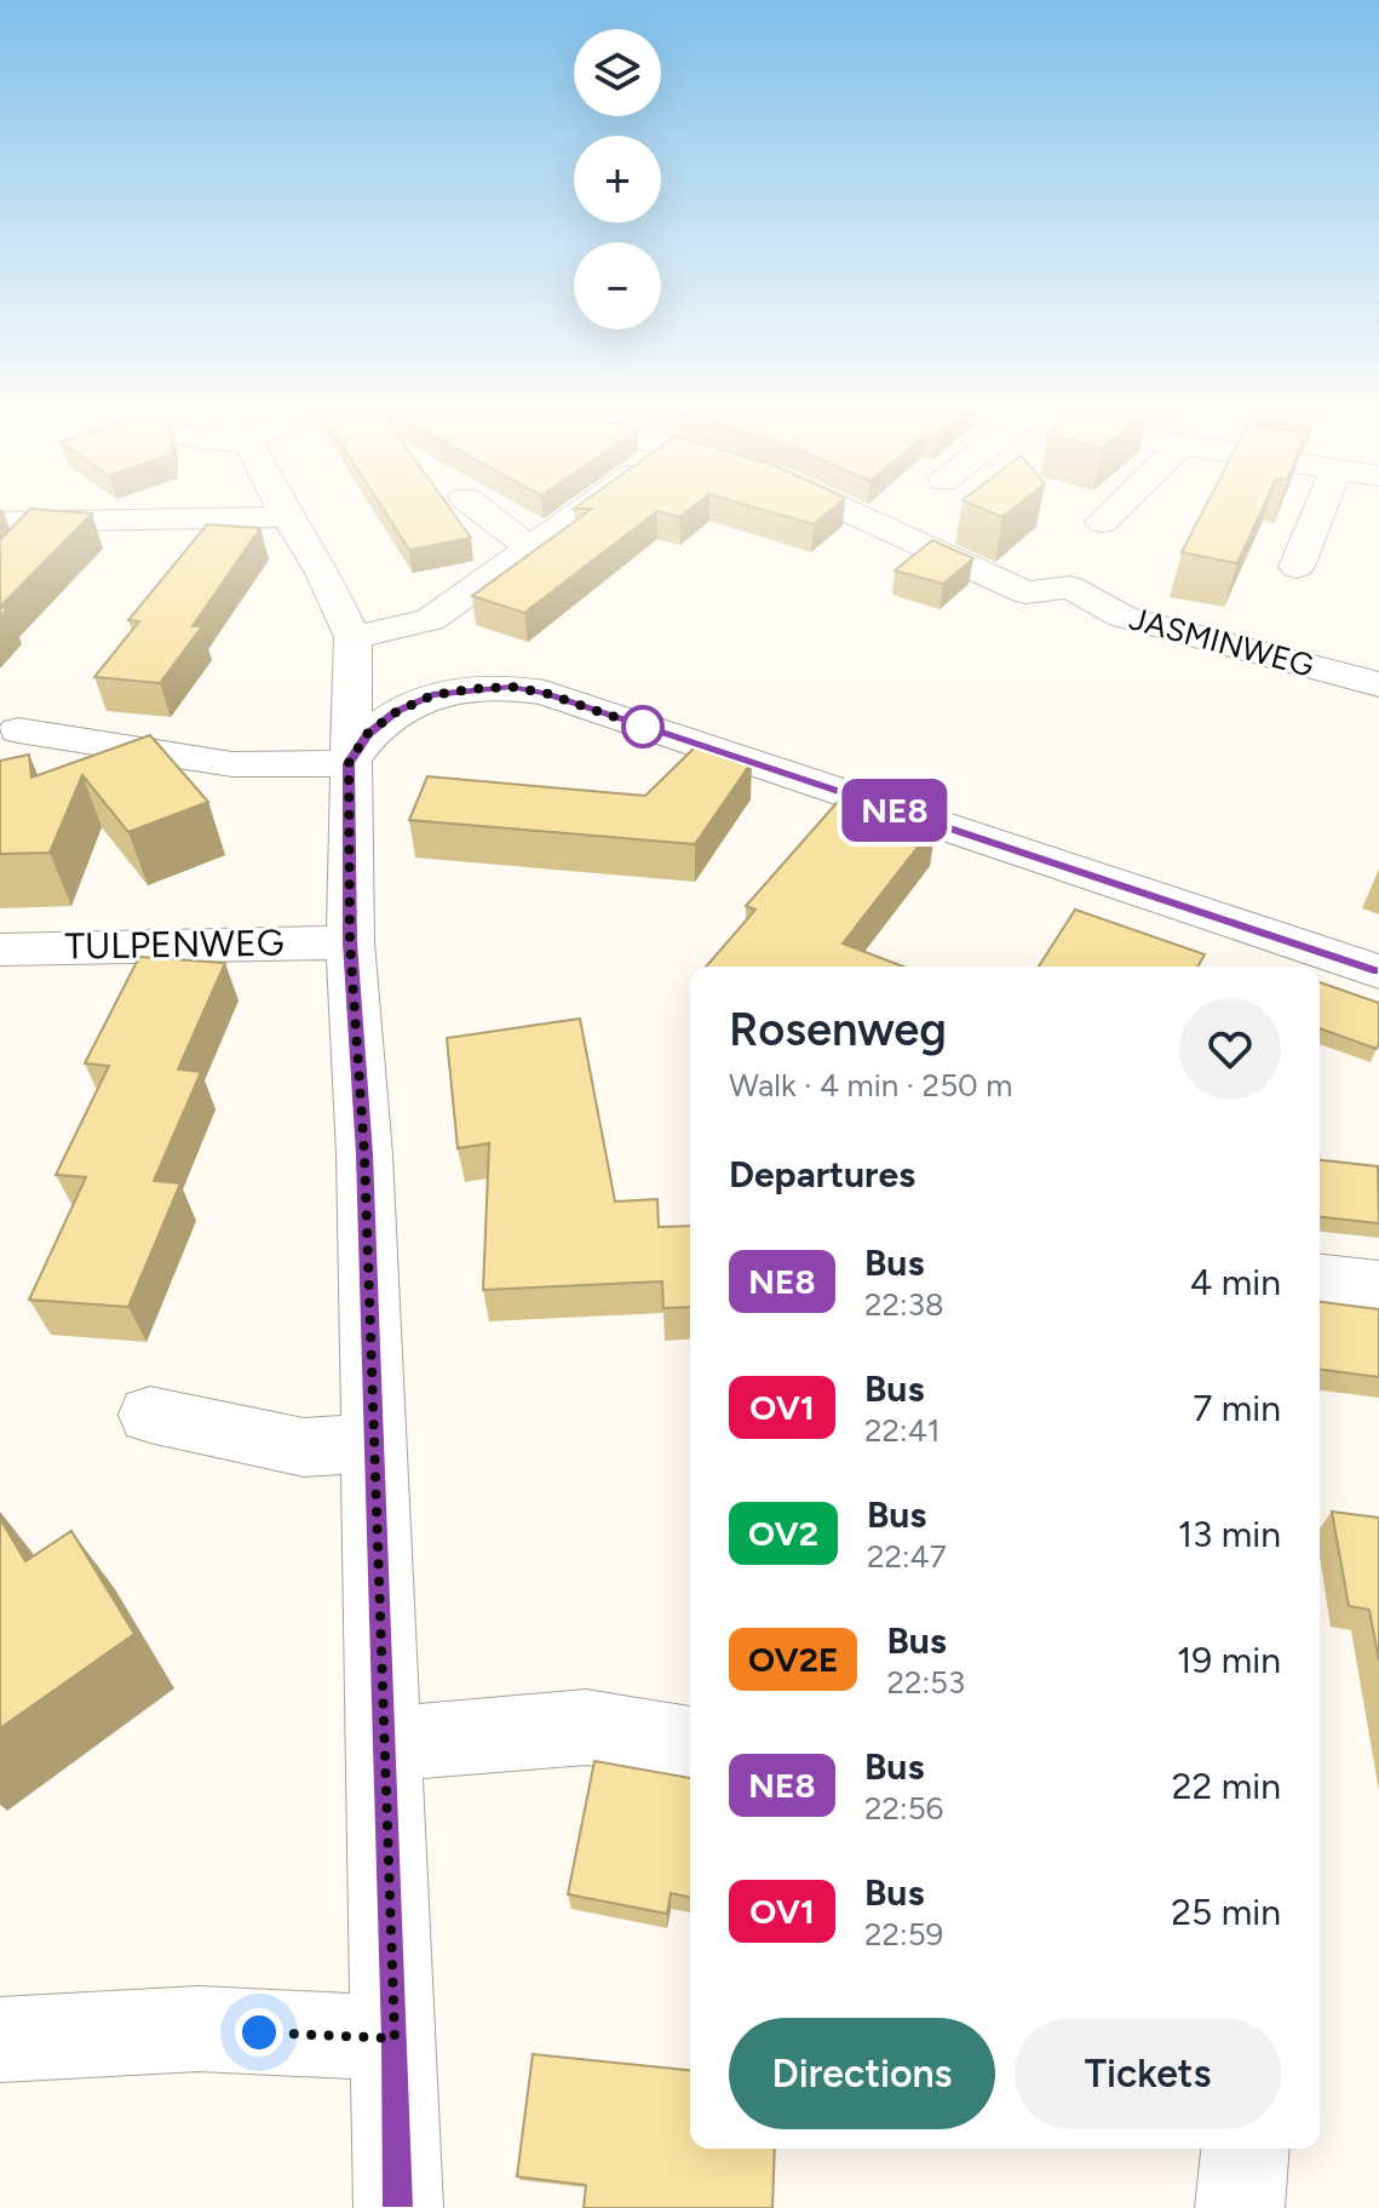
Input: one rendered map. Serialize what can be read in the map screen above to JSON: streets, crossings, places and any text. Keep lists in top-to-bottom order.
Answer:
{
  "streets": {
    "street": ["JASMINWEG", "TULPENWEG"]
  },
  "lines": ["bus line NE8"],
  "page": {
    "on_map": "NE8",
    "map_buttons": ["+", "−"],
    "heading": [
      ["Rosenweg", "Walk · 4 min · 250 m"],
      "Departures"
    ],
    "list": [
      {
        "mark": "NE8",
        "name": "Bus",
        "note": "22:38",
        "value": "4 min"
      },
      {
        "mark": "OV1",
        "name": "Bus",
        "note": "22:41",
        "value": "7 min"
      },
      {
        "mark": "OV2",
        "name": "Bus",
        "note": "22:47",
        "value": "13 min"
      },
      {
        "mark": "OV2E",
        "name": "Bus",
        "note": "22:53",
        "value": "19 min"
      },
      {
        "mark": "NE8",
        "name": "Bus",
        "note": "22:56",
        "value": "22 min"
      },
      {
        "mark": "OV1",
        "name": "Bus",
        "note": "22:59",
        "value": "25 min"
      }
    ],
    "buttons": ["Directions", "Tickets"]
  }
}
